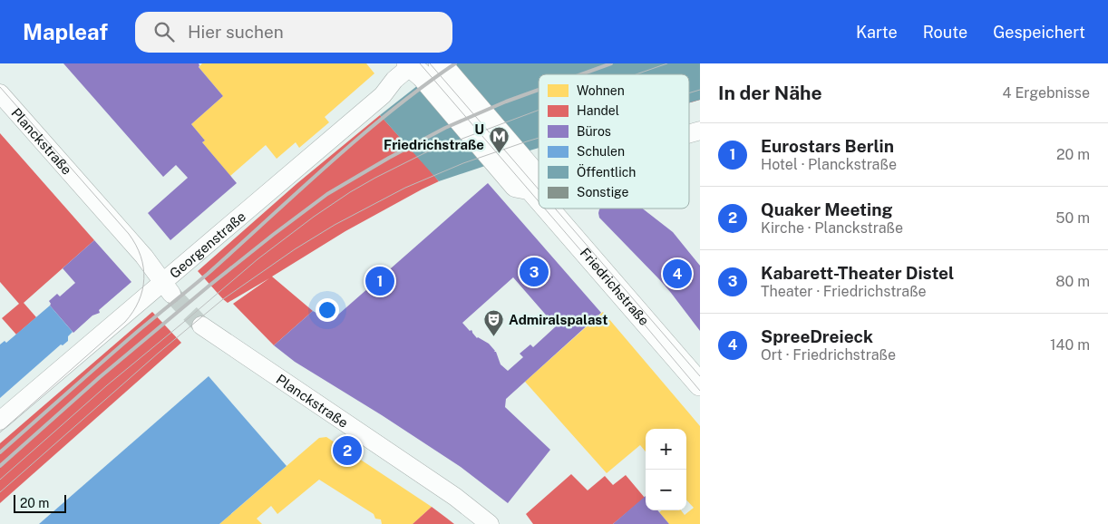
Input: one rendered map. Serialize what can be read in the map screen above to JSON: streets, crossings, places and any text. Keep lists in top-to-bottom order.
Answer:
{
  "streets": {
    "main road": ["Friedrichstraße"],
    "street": ["Planckstraße", "Georgenstraße"]
  },
  "crossings": [
    ["Planckstraße", "Georgenstraße"],
    ["Georgenstraße", "Friedrichstraße"]
  ],
  "places": {
    "metro station": ["U Friedrichstraße"],
    "theatre": ["Admiralspalast"]
  },
  "legend": [
    "Wohnen",
    "Handel",
    "Büros",
    "Schulen",
    "Öffentlich",
    "Sonstige"
  ],
  "scale_bar": "20 m",
  "page": {
    "header": "Mapleaf",
    "search": "Hier suchen",
    "nav": ["Karte", "Route", "Gespeichert"],
    "heading": ["In der Nähe", "4 Ergebnisse"],
    "list": [
      {
        "mark": "1",
        "name": "Eurostars Berlin",
        "note": "Hotel · Planckstraße",
        "value": "20 m"
      },
      {
        "mark": "2",
        "name": "Quaker Meeting",
        "note": "Kirche · Planckstraße",
        "value": "50 m"
      },
      {
        "mark": "3",
        "name": "Kabarett-Theater Distel",
        "note": "Theater · Friedrichstraße",
        "value": "80 m"
      },
      {
        "mark": "4",
        "name": "SpreeDreieck",
        "note": "Ort · Friedrichstraße",
        "value": "140 m"
      }
    ],
    "pins": [
      "3",
      "4",
      "1",
      "2"
    ],
    "map_buttons": ["+", "−"],
    "scale": "20 m"
  }
}
